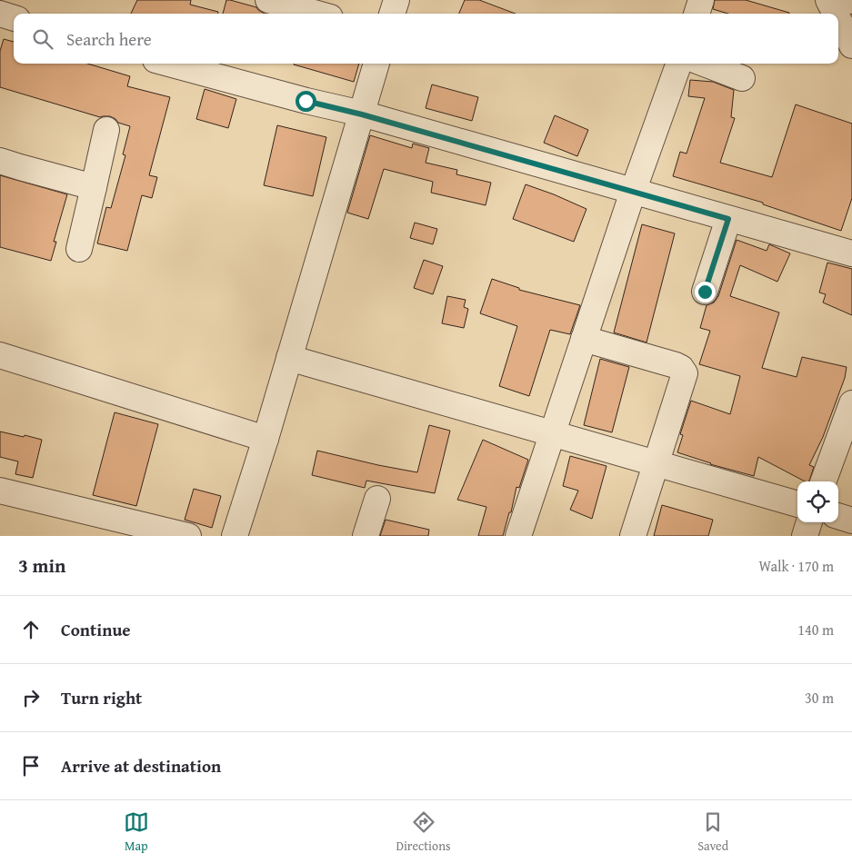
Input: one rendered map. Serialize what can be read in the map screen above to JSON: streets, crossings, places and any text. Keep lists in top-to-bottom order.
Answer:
{
  "page": {
    "search": "Search here",
    "heading": ["3 min", "Walk · 170 m"],
    "list": [
      ["Continue", "140 m"],
      ["Turn right", "30 m"],
      "Arrive at destination"
    ],
    "nav": ["Map", "Directions", "Saved"]
  }
}
